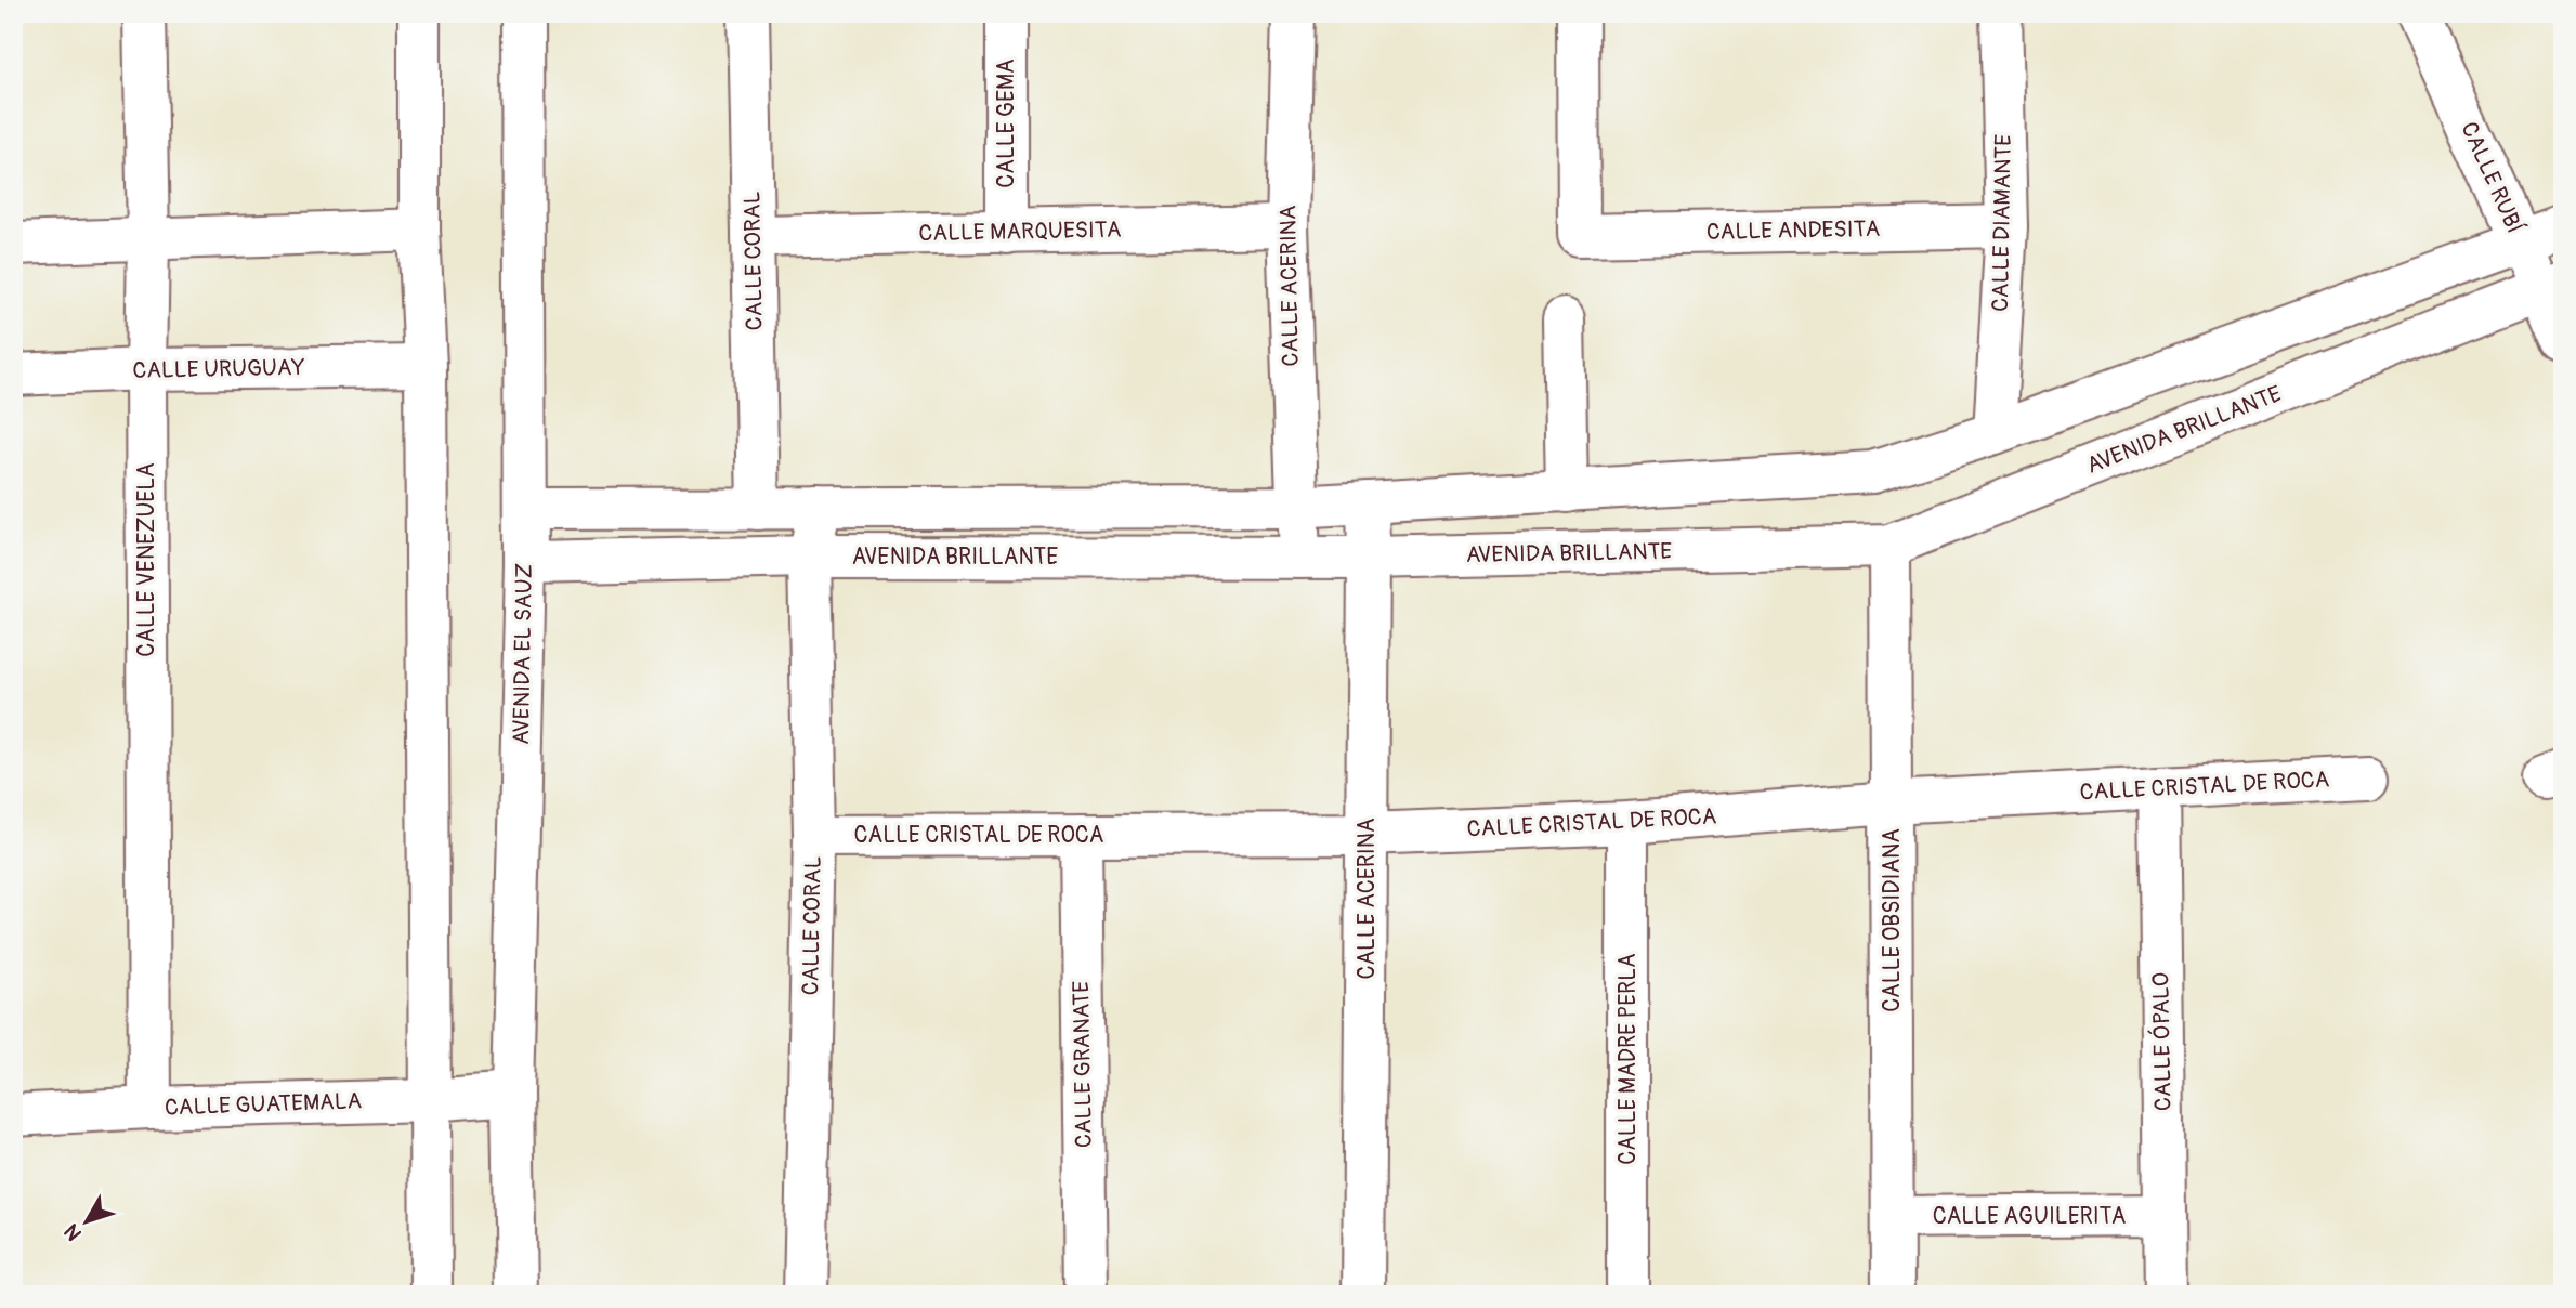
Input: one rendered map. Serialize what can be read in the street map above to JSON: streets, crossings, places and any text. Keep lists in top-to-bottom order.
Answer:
{
  "streets": {
    "street": [
      "CALLE GEMA",
      "CALLE RUBÍ",
      "CALLE DIAMANTE",
      "CALLE ANDESITA",
      "CALLE MARQUESITA",
      "CALLE CORAL",
      "CALLE ACERINA",
      "CALLE URUGUAY",
      "AVENIDA BRILLANTE",
      "CALLE VENEZUELA",
      "AVENIDA EL SAUZ",
      "CALLE CRISTAL DE ROCA",
      "CALLE OBSIDIANA",
      "CALLE ÓPALO",
      "CALLE MADRE PERLA",
      "CALLE GRANATE",
      "CALLE GUATEMALA",
      "CALLE AGUILERITA"
    ]
  },
  "crossings": [
    ["CALLE GEMA", "CALLE MARQUESITA"],
    ["CALLE RUBÍ", "AVENIDA BRILLANTE"],
    ["CALLE DIAMANTE", "CALLE ANDESITA"],
    ["CALLE MARQUESITA", "CALLE CORAL"],
    ["CALLE MARQUESITA", "CALLE ACERINA"],
    ["CALLE CORAL", "AVENIDA BRILLANTE"],
    ["CALLE CORAL", "CALLE CRISTAL DE ROCA"],
    ["CALLE ACERINA", "AVENIDA BRILLANTE"],
    ["CALLE ACERINA", "CALLE CRISTAL DE ROCA"],
    ["CALLE URUGUAY", "CALLE VENEZUELA"],
    ["AVENIDA BRILLANTE", "AVENIDA EL SAUZ"],
    ["AVENIDA BRILLANTE", "CALLE OBSIDIANA"],
    ["CALLE VENEZUELA", "CALLE GUATEMALA"],
    ["AVENIDA EL SAUZ", "CALLE GUATEMALA"],
    ["CALLE CRISTAL DE ROCA", "CALLE OBSIDIANA"],
    ["CALLE CRISTAL DE ROCA", "CALLE ÓPALO"],
    ["CALLE CRISTAL DE ROCA", "CALLE MADRE PERLA"],
    ["CALLE CRISTAL DE ROCA", "CALLE GRANATE"],
    ["CALLE OBSIDIANA", "CALLE AGUILERITA"],
    ["CALLE ÓPALO", "CALLE AGUILERITA"]
  ],
  "north": "bottom left"
}
